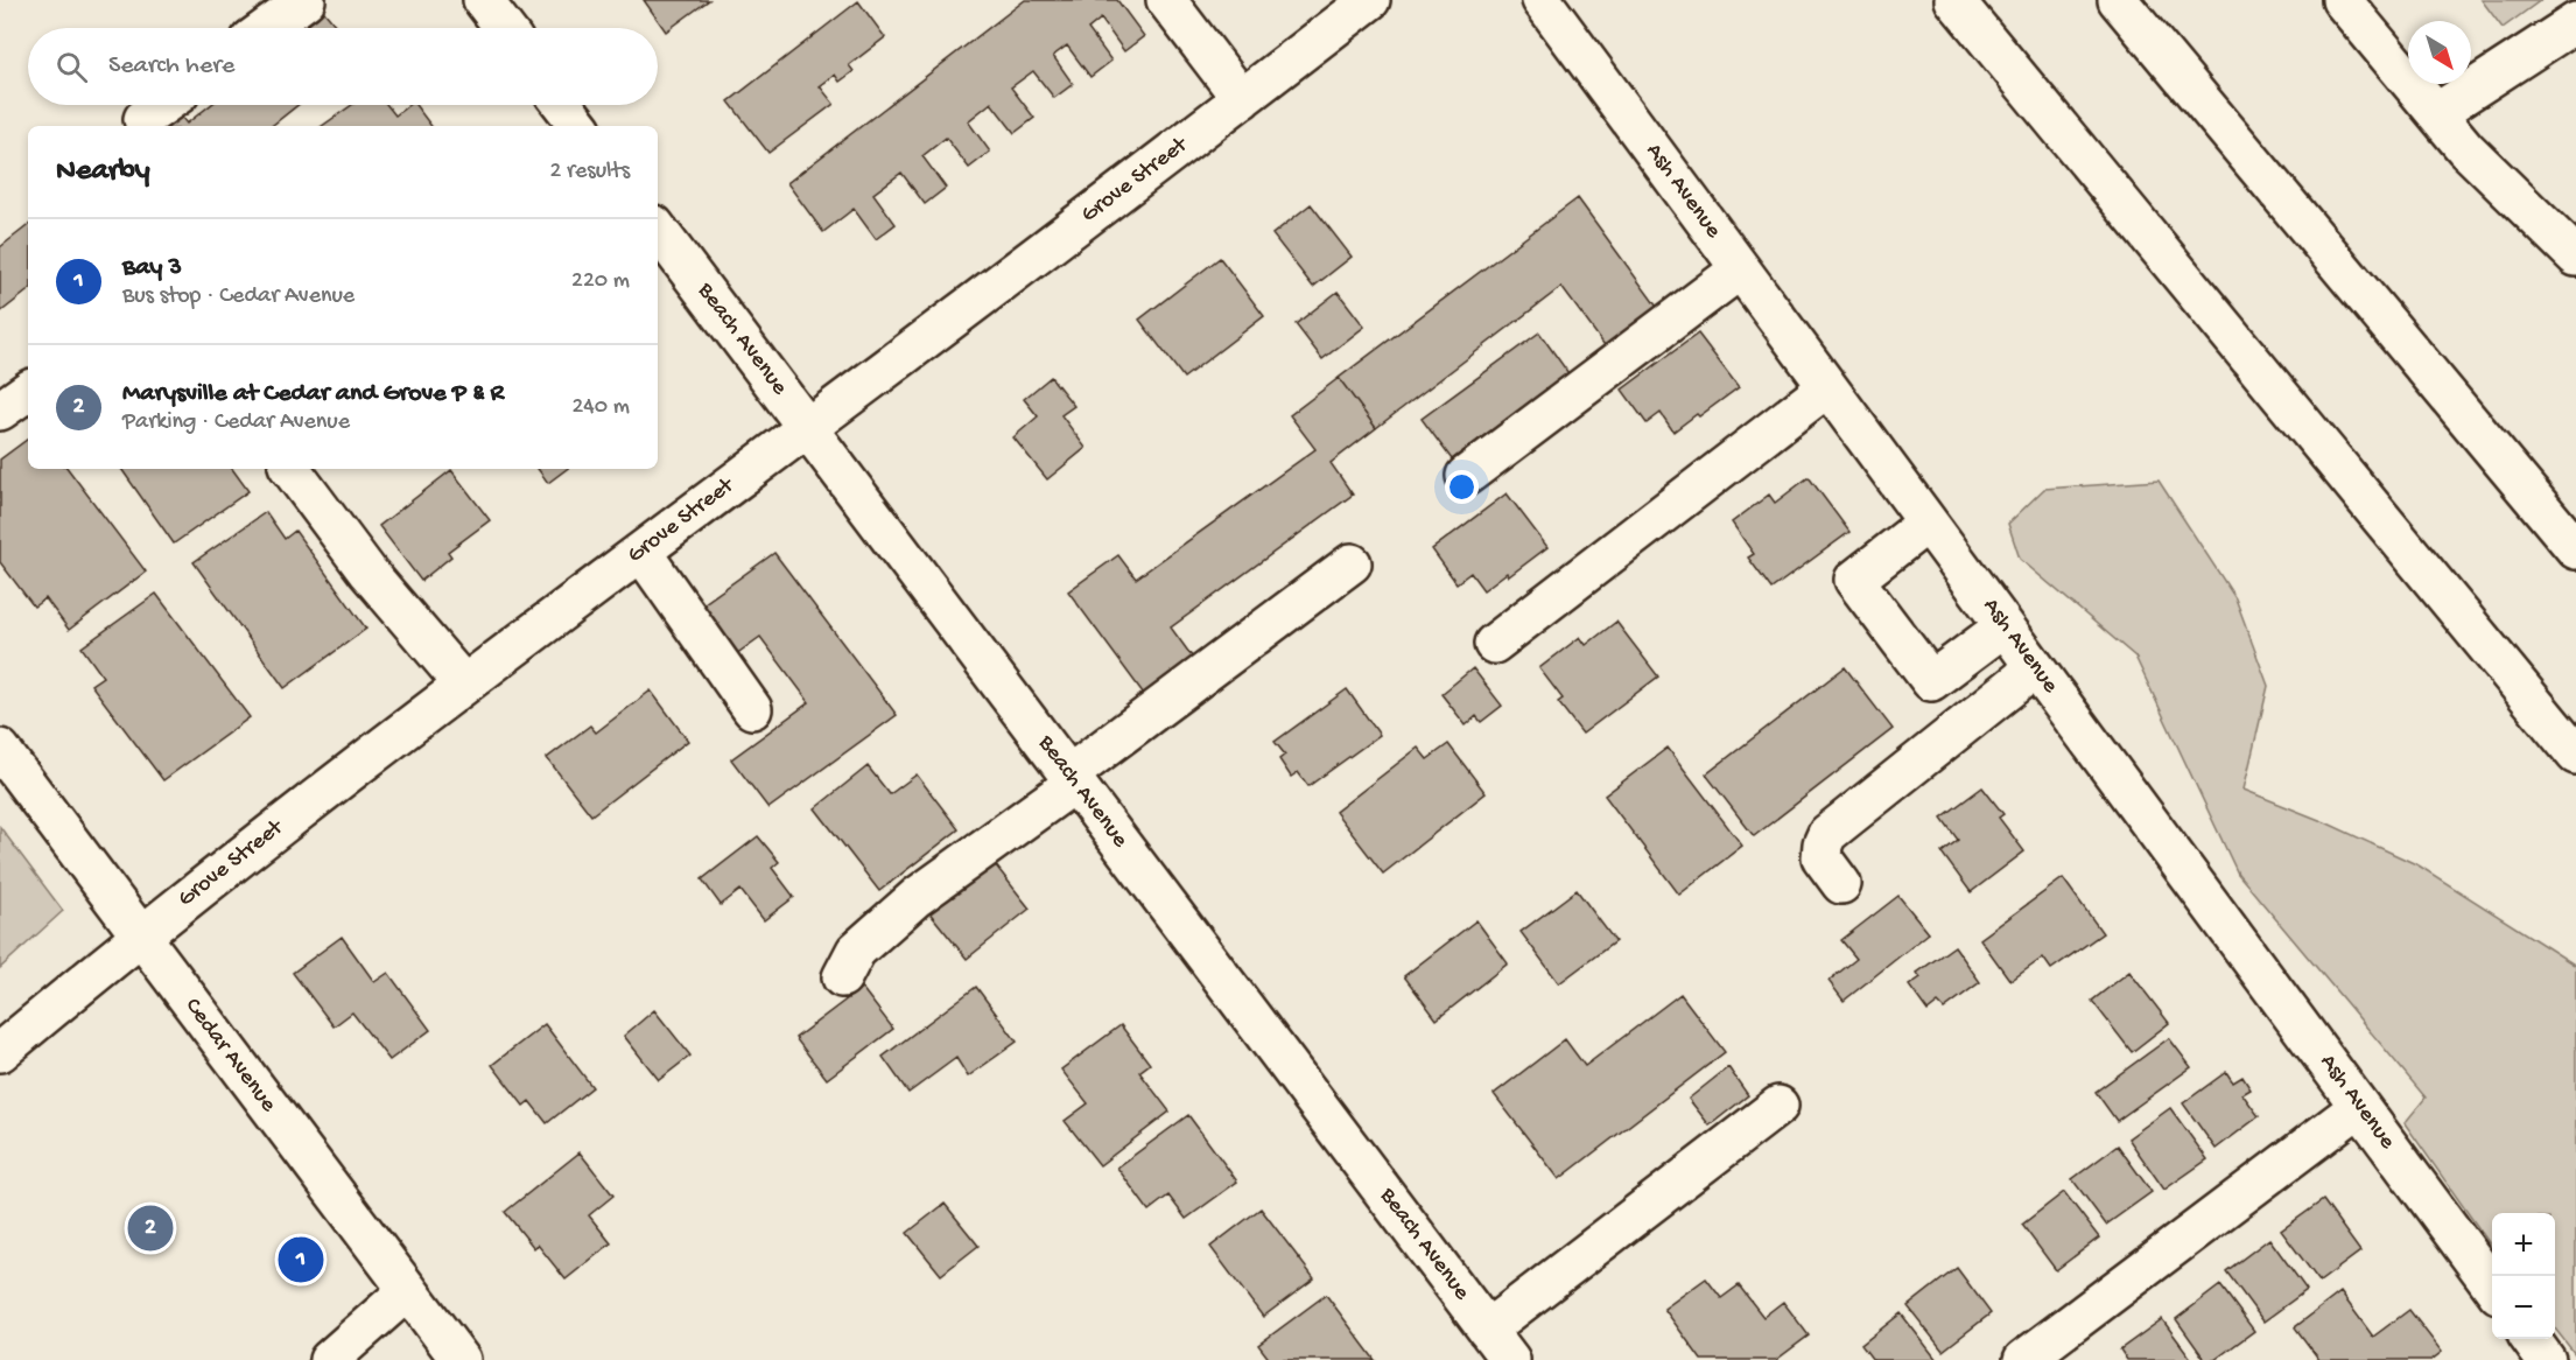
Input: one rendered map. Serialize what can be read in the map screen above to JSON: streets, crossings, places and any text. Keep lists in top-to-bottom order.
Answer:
{
  "streets": {
    "main road": [
      "Grove Street",
      "Ash Avenue",
      "Beach Avenue",
      "Cedar Avenue"
    ]
  },
  "crossings": [
    ["Grove Street", "Beach Avenue"],
    ["Grove Street", "Cedar Avenue"]
  ],
  "north": "bottom right",
  "page": {
    "search": "Search here",
    "heading": ["Nearby", "2 results"],
    "list": [
      {
        "mark": "1",
        "name": "Bay 3",
        "note": "Bus stop · Cedar Avenue",
        "value": "220 m"
      },
      {
        "mark": "2",
        "name": "Marysville at Cedar and Grove P & R",
        "note": "Parking · Cedar Avenue",
        "value": "240 m"
      }
    ],
    "pins": ["2", "1"],
    "map_buttons": ["+", "−"]
  }
}
